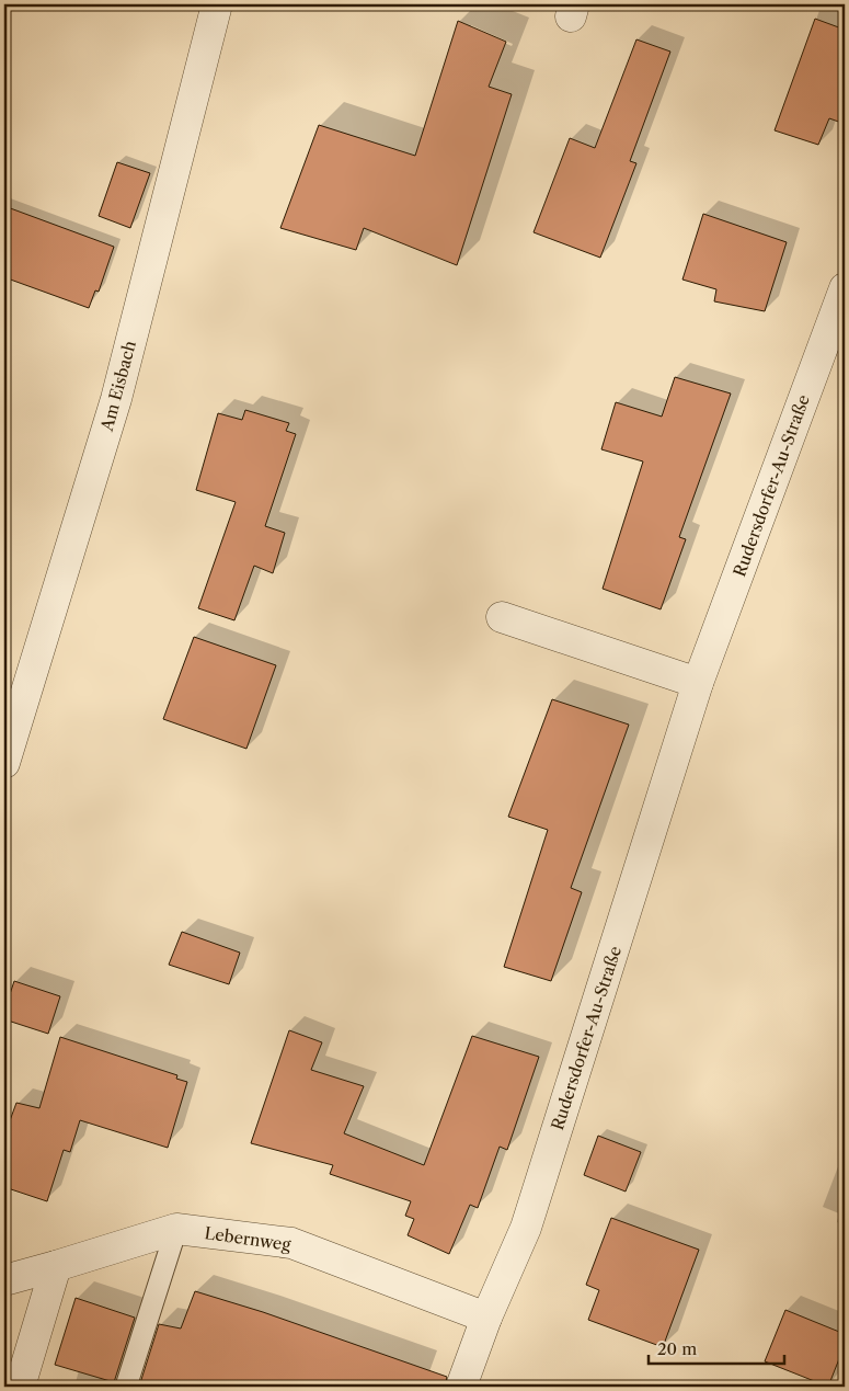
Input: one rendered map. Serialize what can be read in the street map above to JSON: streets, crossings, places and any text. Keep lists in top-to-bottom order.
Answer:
{
  "streets": {
    "street": ["Am Eisbach", "Rudersdorfer-Au-Straße", "Lebernweg"]
  },
  "crossings": [
    ["Rudersdorfer-Au-Straße", "Lebernweg"]
  ],
  "scale_bar": "20 m"
}
